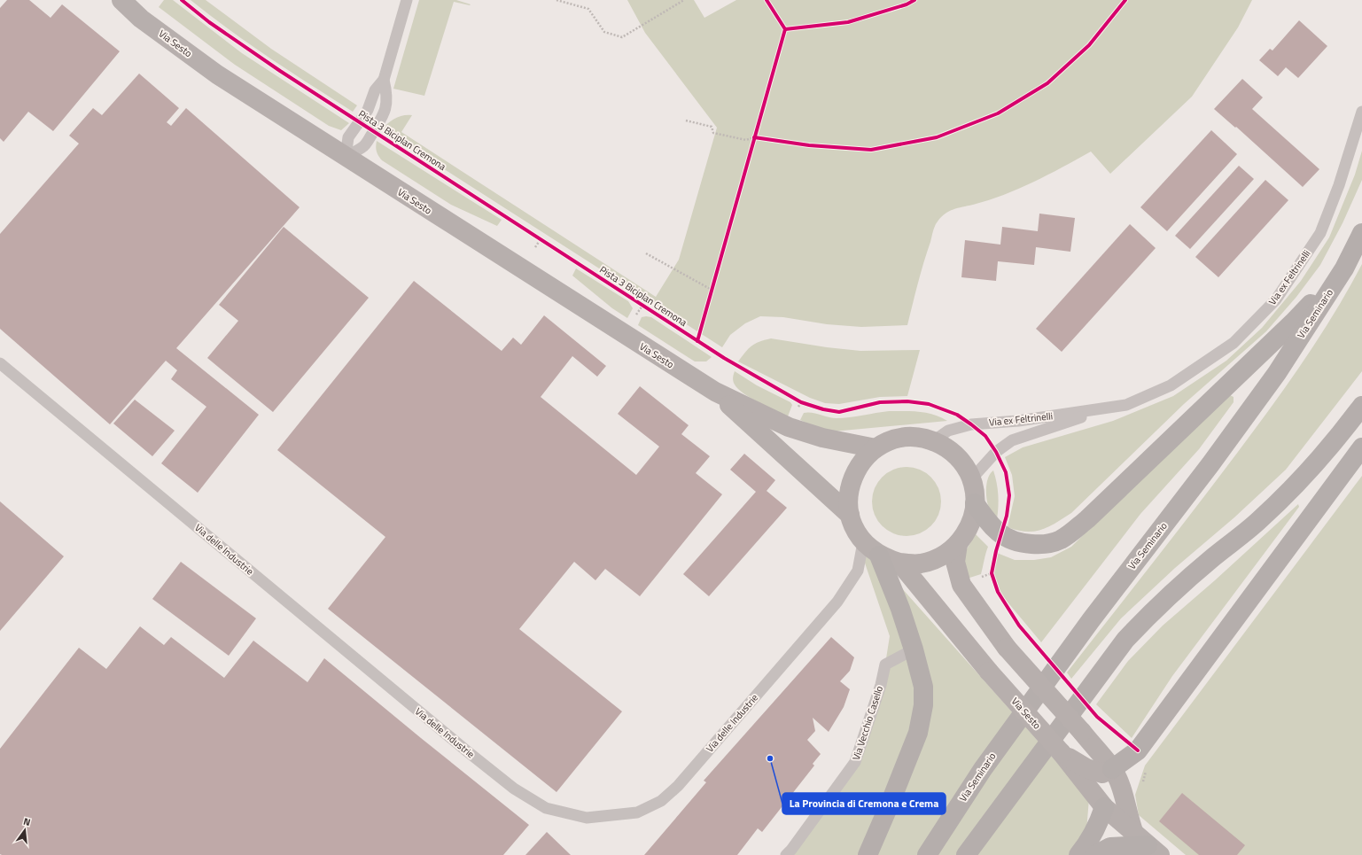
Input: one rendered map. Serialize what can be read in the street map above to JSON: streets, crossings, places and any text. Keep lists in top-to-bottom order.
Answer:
{
  "streets": {
    "main road": ["Via Seminario"],
    "street": ["Via Sesto"],
    "lane": ["Via ex Feltrinelli", "Via delle Industrie", "Via Vecchio Casello"],
    "cycle path": ["Pista 3 Biciplan Cremona"]
  },
  "crossings": [
    ["Via Sesto", "Via ex Feltrinelli"],
    ["Via Sesto", "Via delle Industrie"],
    ["Via ex Feltrinelli", "Via delle Industrie"]
  ],
  "places": ["La Provincia di Cremona e Crema"],
  "north": "top"
}
